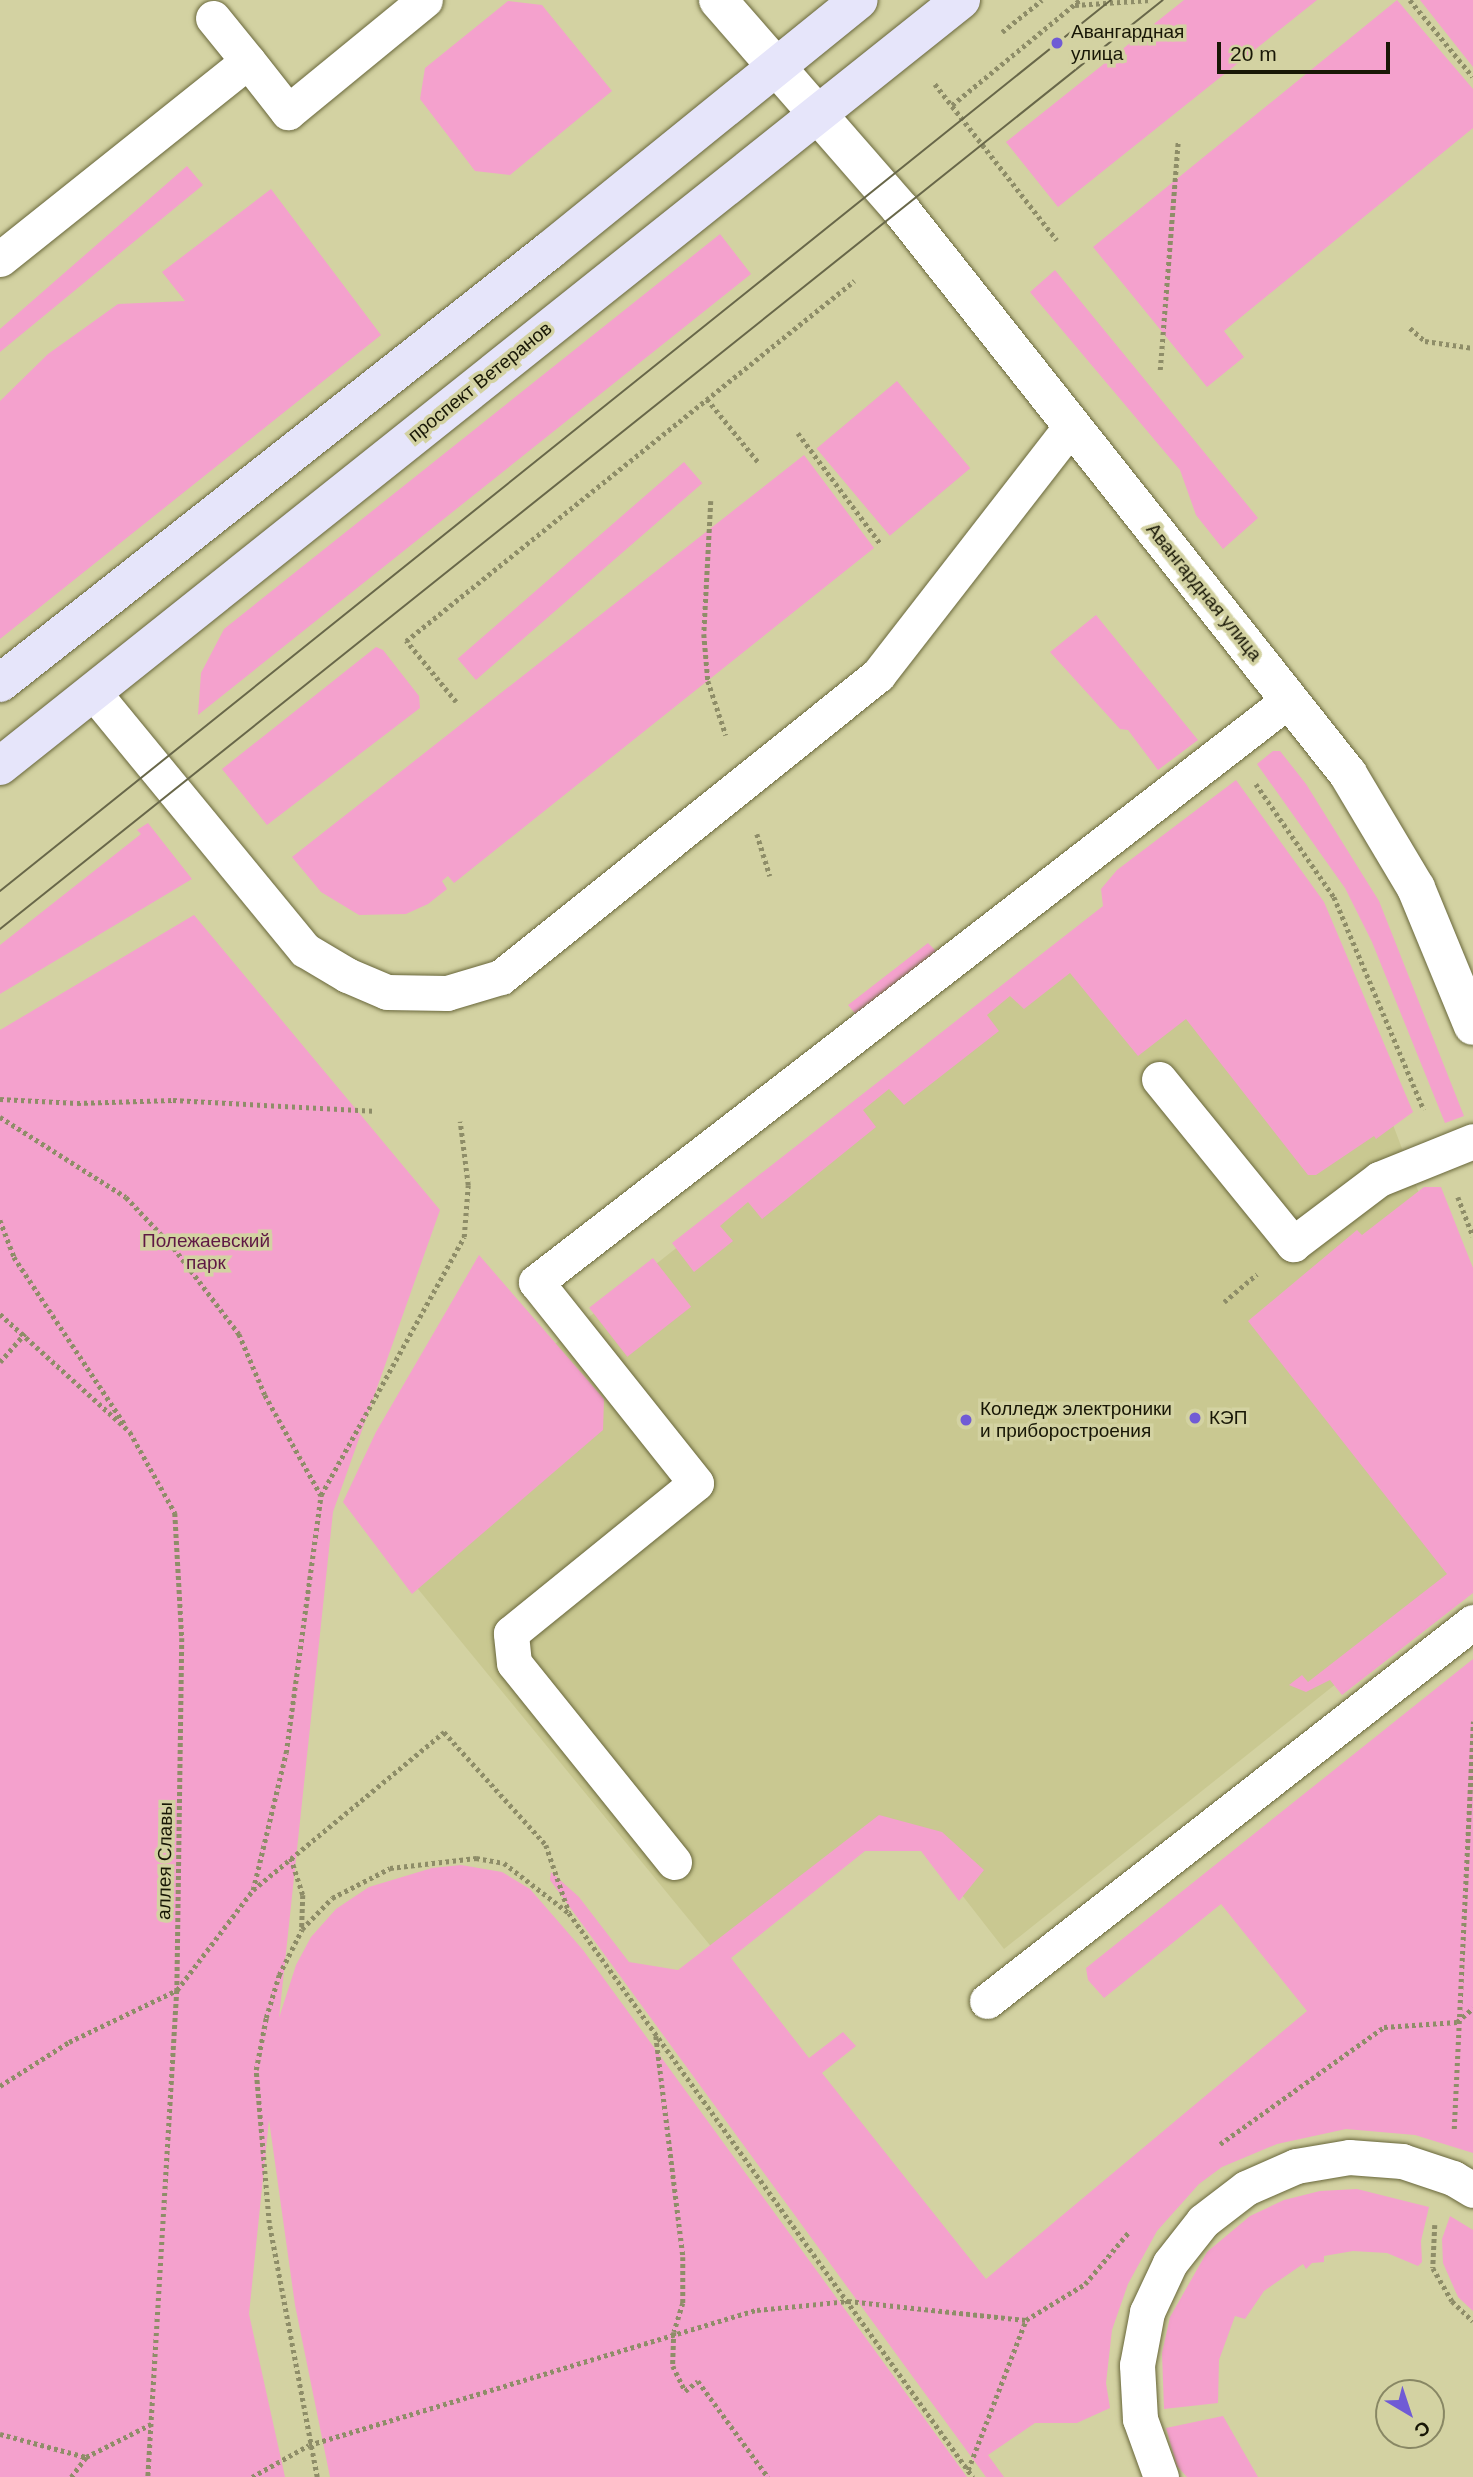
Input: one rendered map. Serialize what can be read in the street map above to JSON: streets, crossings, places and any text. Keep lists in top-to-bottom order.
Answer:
{
  "streets": {
    "main road": ["проспект Ветеранов"],
    "street": ["Авангардная улица"],
    "path": ["аллея Славы"]
  },
  "crossings": [
    ["проспект Ветеранов", "Авангардная улица"]
  ],
  "parks": ["Полежаевский парк"],
  "places": ["Авангардная улица", "КЭП", "Колледж электроники и приборостроения"],
  "scale_bar": "20 m",
  "north": "bottom right"
}
